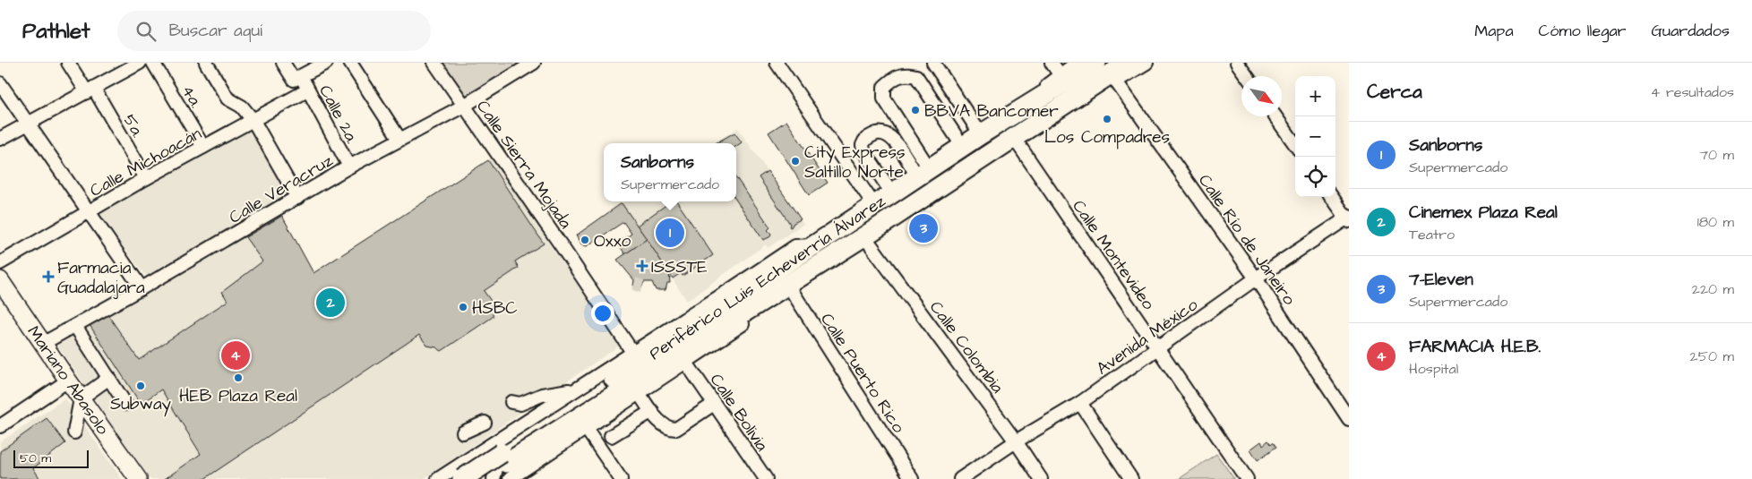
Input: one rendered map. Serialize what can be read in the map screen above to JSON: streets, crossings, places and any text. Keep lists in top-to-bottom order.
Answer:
{
  "streets": {
    "highway": ["Periférico Luis Echeverría Álvarez"],
    "main road": ["Mariano Abasolo"],
    "street": [
      "4a.",
      "Calle 2a.",
      "5a.",
      "Calle Michoacán",
      "Calle Sierra Mojada",
      "Calle Veracruz",
      "Calle Río de Janeiro",
      "Calle Montevideo",
      "Avenida México",
      "Calle Colombia",
      "Calle Puerto Rico",
      "Calle Bolivia"
    ]
  },
  "crossings": [
    ["4a.", "Calle Michoacán"],
    ["Calle 2a.", "Calle Michoacán"],
    ["Calle 2a.", "Calle Veracruz"],
    ["5a.", "Calle Michoacán"],
    ["Calle Sierra Mojada", "Calle Veracruz"],
    ["Calle Veracruz", "Mariano Abasolo"],
    ["Calle Río de Janeiro", "Periférico Luis Echeverría Álvarez"],
    ["Calle Río de Janeiro", "Avenida México"],
    ["Calle Montevideo", "Periférico Luis Echeverría Álvarez"],
    ["Calle Montevideo", "Avenida México"],
    ["Periférico Luis Echeverría Álvarez", "Calle Colombia"],
    ["Periférico Luis Echeverría Álvarez", "Calle Puerto Rico"],
    ["Avenida México", "Calle Colombia"]
  ],
  "places": {
    "other": [
      "BBVA Bancomer",
      "Los Compadres",
      "City Express Saltillo Norte",
      "Oxxo",
      "HSBC",
      "HEB Plaza Real",
      "Subway"
    ],
    "health": ["ISSSTE", "Farmacia Guadalajara"]
  },
  "scale_bar": "50 m",
  "north": "bottom right",
  "page": {
    "header": "Pathlet",
    "search": "Buscar aquí",
    "nav": ["Mapa", "Cómo llegar", "Guardados"],
    "heading": ["Cerca", "4 resultados"],
    "map_buttons": ["+", "−"],
    "list": [
      {
        "mark": "1",
        "name": "Sanborns",
        "note": "Supermercado",
        "value": "70 m"
      },
      {
        "mark": "2",
        "name": "Cinemex Plaza Real",
        "note": "Teatro",
        "value": "180 m"
      },
      {
        "mark": "3",
        "name": "7-Eleven",
        "note": "Supermercado",
        "value": "220 m"
      },
      {
        "mark": "4",
        "name": "FARMACIA H.E.B.",
        "note": "Hospital",
        "value": "250 m"
      }
    ],
    "popup": ["Sanborns", "Supermercado"],
    "pins": [
      "3",
      "1",
      "2",
      "4"
    ],
    "scale": "50 m"
  }
}
